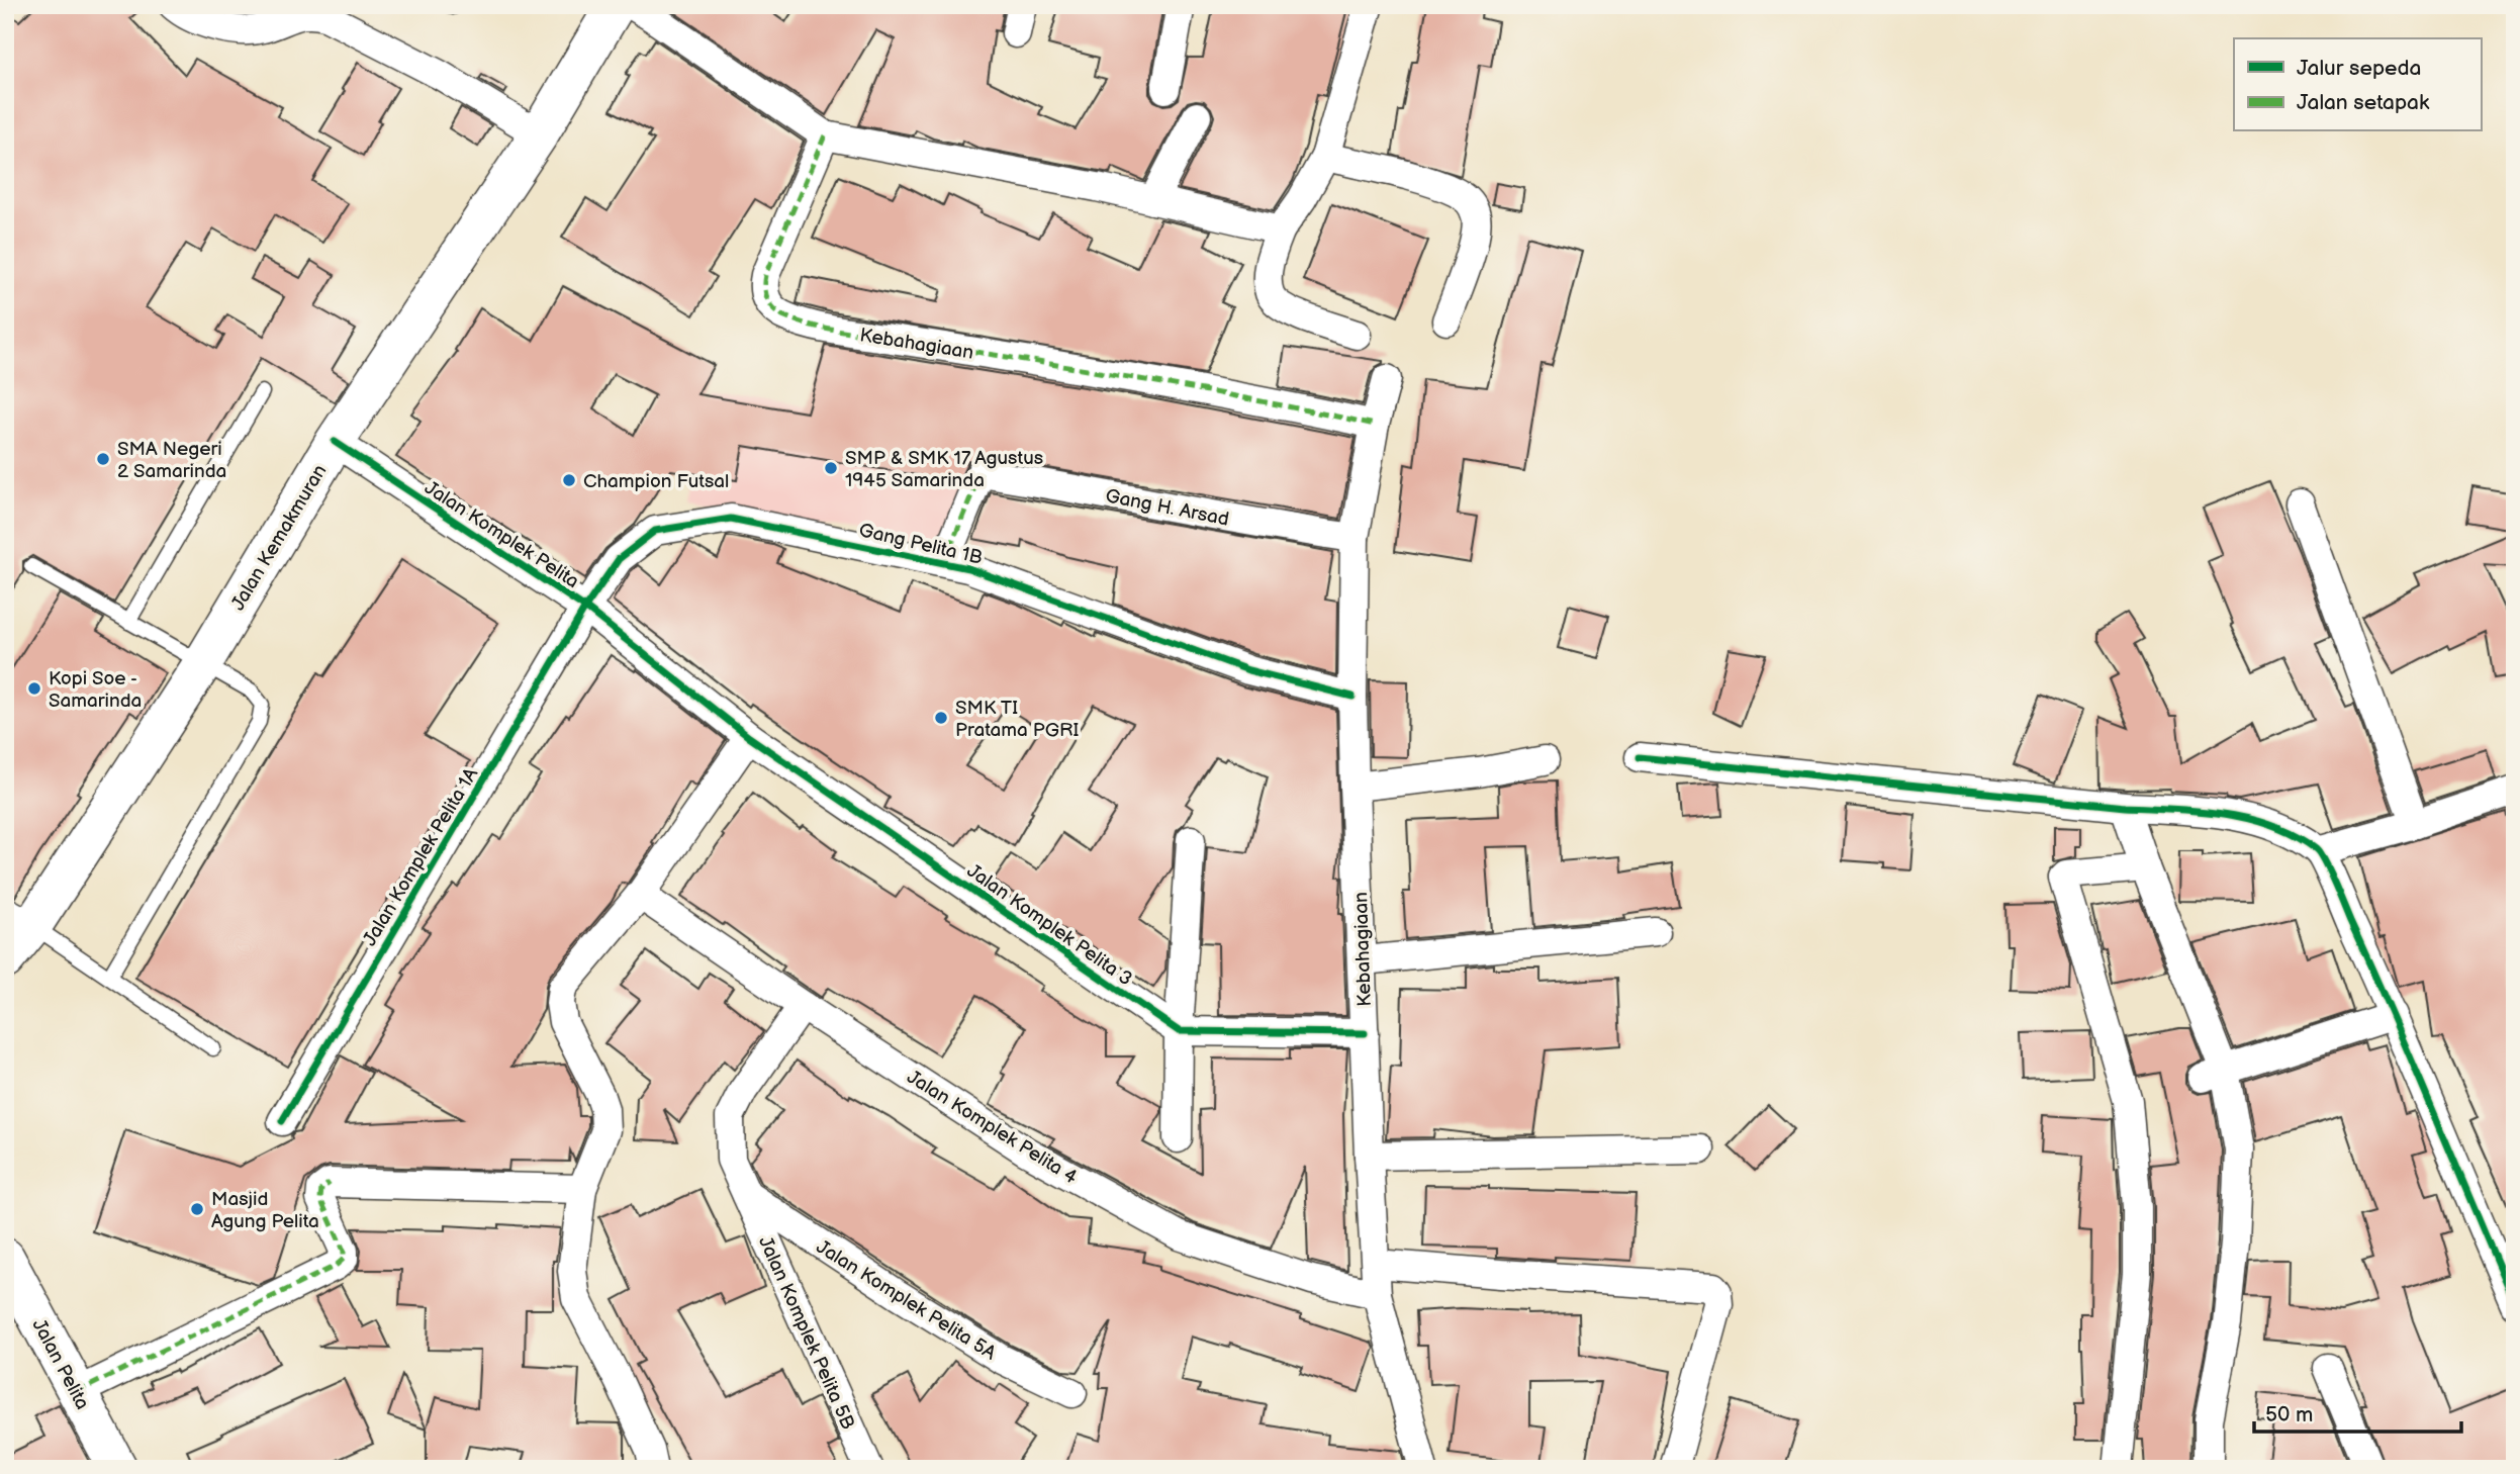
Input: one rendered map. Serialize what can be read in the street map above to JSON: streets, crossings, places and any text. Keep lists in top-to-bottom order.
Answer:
{
  "streets": {
    "street": [
      "Kebahagiaan",
      "Gang H. Arsad",
      "Jalan Komplek Pelita",
      "Jalan Kemakmuran",
      "Gang Pelita 1B",
      "Jalan Komplek Pelita 1A",
      "Jalan Komplek Pelita 3",
      "Jalan Komplek Pelita 4",
      "Jalan Komplek Pelita 5A",
      "Jalan Komplek Pelita 5B",
      "Jalan Pelita"
    ]
  },
  "crossings": [
    ["Kebahagiaan", "Gang H. Arsad"],
    ["Kebahagiaan", "Gang Pelita 1B"],
    ["Kebahagiaan", "Jalan Komplek Pelita 4"],
    ["Gang H. Arsad", "Gang Pelita 1B"],
    ["Jalan Komplek Pelita", "Jalan Kemakmuran"],
    ["Jalan Komplek Pelita", "Gang Pelita 1B"],
    ["Jalan Komplek Pelita", "Jalan Komplek Pelita 1A"],
    ["Jalan Komplek Pelita", "Jalan Komplek Pelita 3"],
    ["Gang Pelita 1B", "Jalan Komplek Pelita 1A"],
    ["Jalan Komplek Pelita 4", "Jalan Komplek Pelita 5B"],
    ["Jalan Komplek Pelita 5A", "Jalan Komplek Pelita 5B"]
  ],
  "places": [
    "SMA Negeri 2 Samarinda",
    "SMP & SMK 17 Agustus 1945 Samarinda",
    "Champion Futsal",
    "Kopi Soe - Samarinda",
    "SMK TI Pratama PGRI",
    "Masjid Agung Pelita"
  ],
  "legend": ["Jalur sepeda", "Jalan setapak"],
  "scale_bar": "50 m"
}
